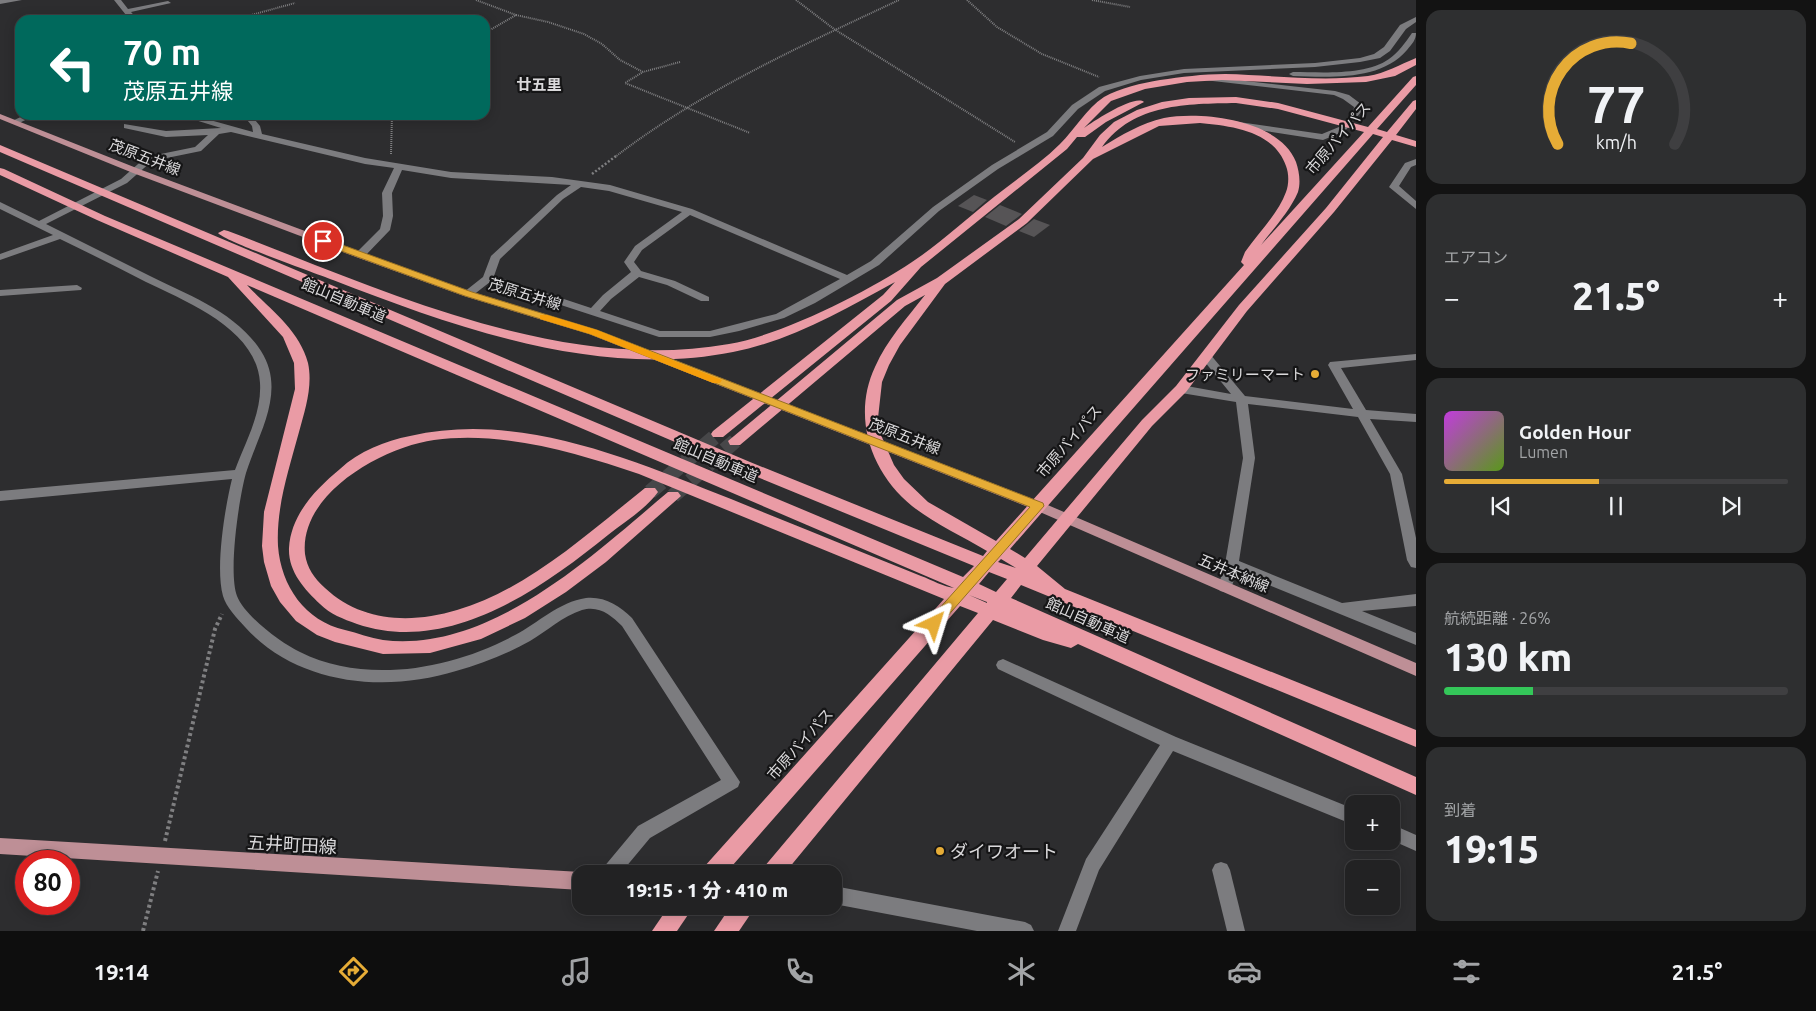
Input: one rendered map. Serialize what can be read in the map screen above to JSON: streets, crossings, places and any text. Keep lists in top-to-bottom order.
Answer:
{
  "streets": {
    "highway": ["市原バイパス", "館山自動車道"],
    "main road": ["茂原五井線", "五井本納線", "五井町田線"]
  },
  "crossings": [
    ["市原バイパス", "茂原五井線"],
    ["市原バイパス", "五井本納線"],
    ["茂原五井線", "五井本納線"]
  ],
  "districts": ["廿五里"],
  "places": ["ファミリーマート", "ダイワオート"],
  "page": {
    "turn": ["70 m", "茂原五井線"],
    "tile": [
      "エアコン",
      ["航続距離 · 26%", "130 km"],
      ["到着", "19:15"]
    ],
    "heat": ["−", "21.5°", "+"],
    "song": ["Golden Hour", "Lumen"],
    "map_buttons": ["+", "−"],
    "limit": "80",
    "trip": "19:15 · 1 分 · 410 m",
    "tabs": ["19:14", "21.5°"],
    "gauge": ["77", "km/h"]
  }
}
